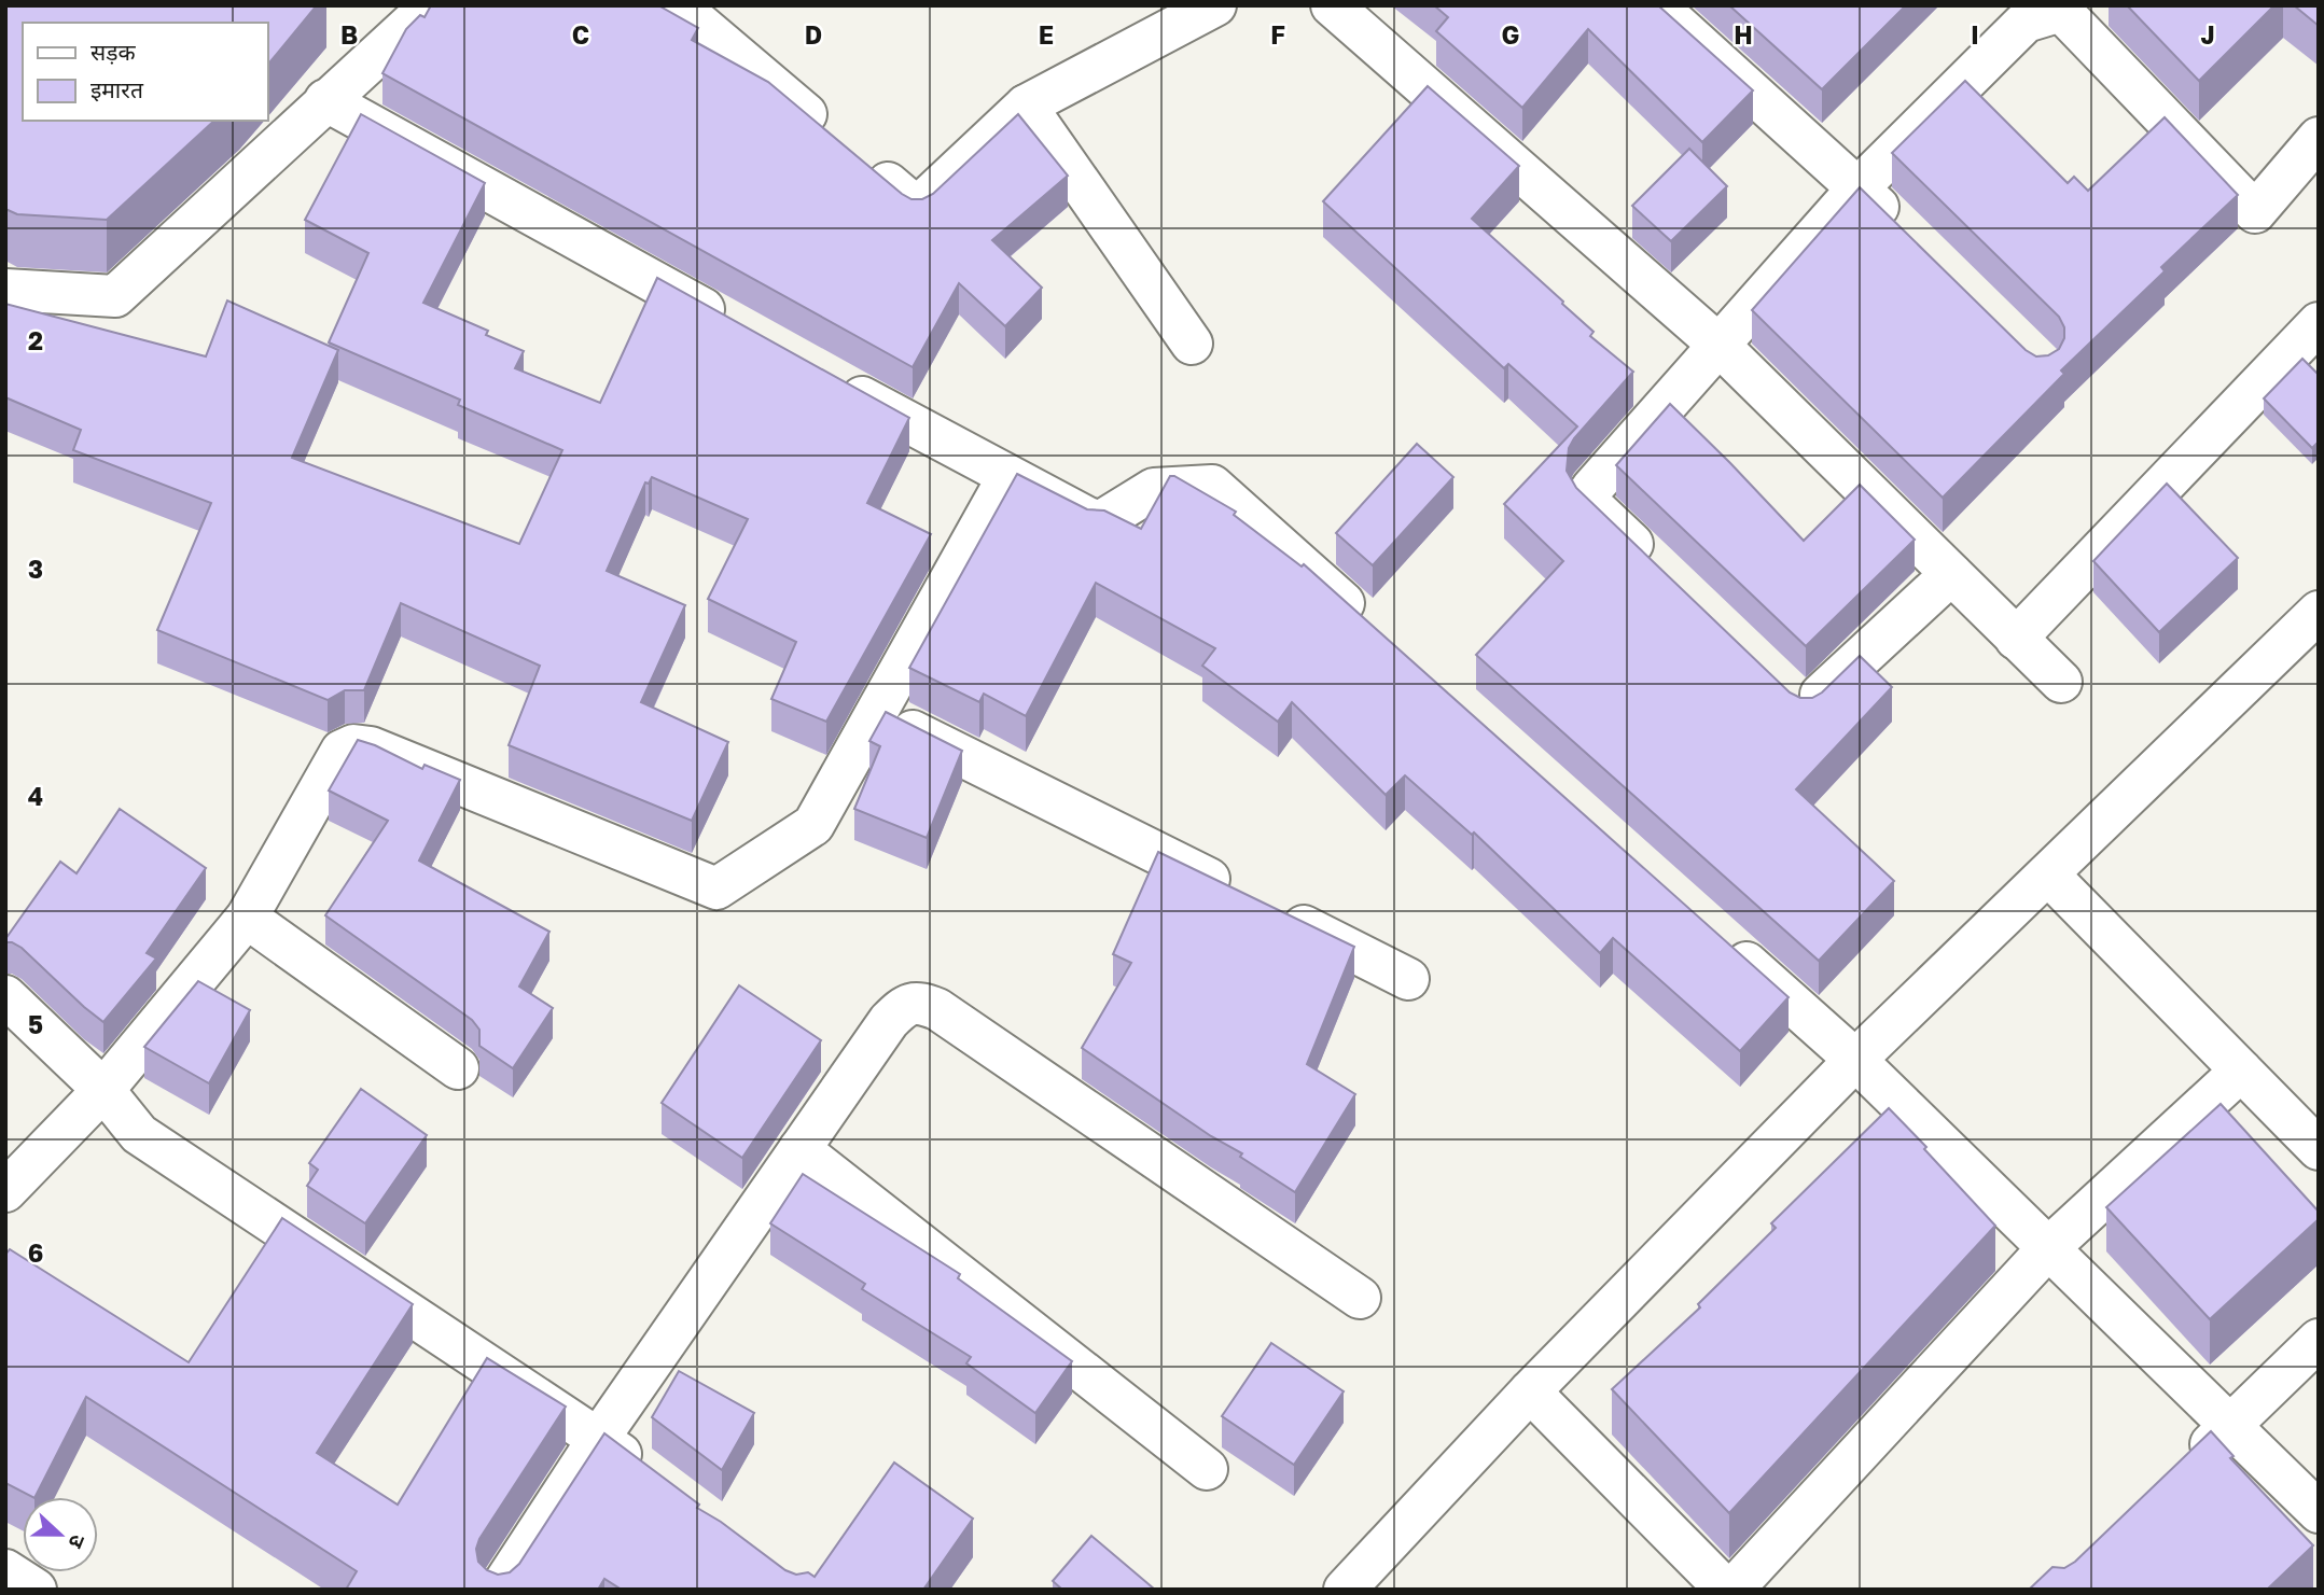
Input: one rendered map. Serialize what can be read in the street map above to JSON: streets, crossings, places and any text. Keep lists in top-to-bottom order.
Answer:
{
  "legend": ["सड़क", "इमारत"],
  "north": "right",
  "grid": {
    "columns": [
      "B",
      "C",
      "D",
      "E",
      "F",
      "G",
      "H",
      "I",
      "J"
    ],
    "rows": [
      "2",
      "3",
      "4",
      "5",
      "6"
    ]
  }
}
